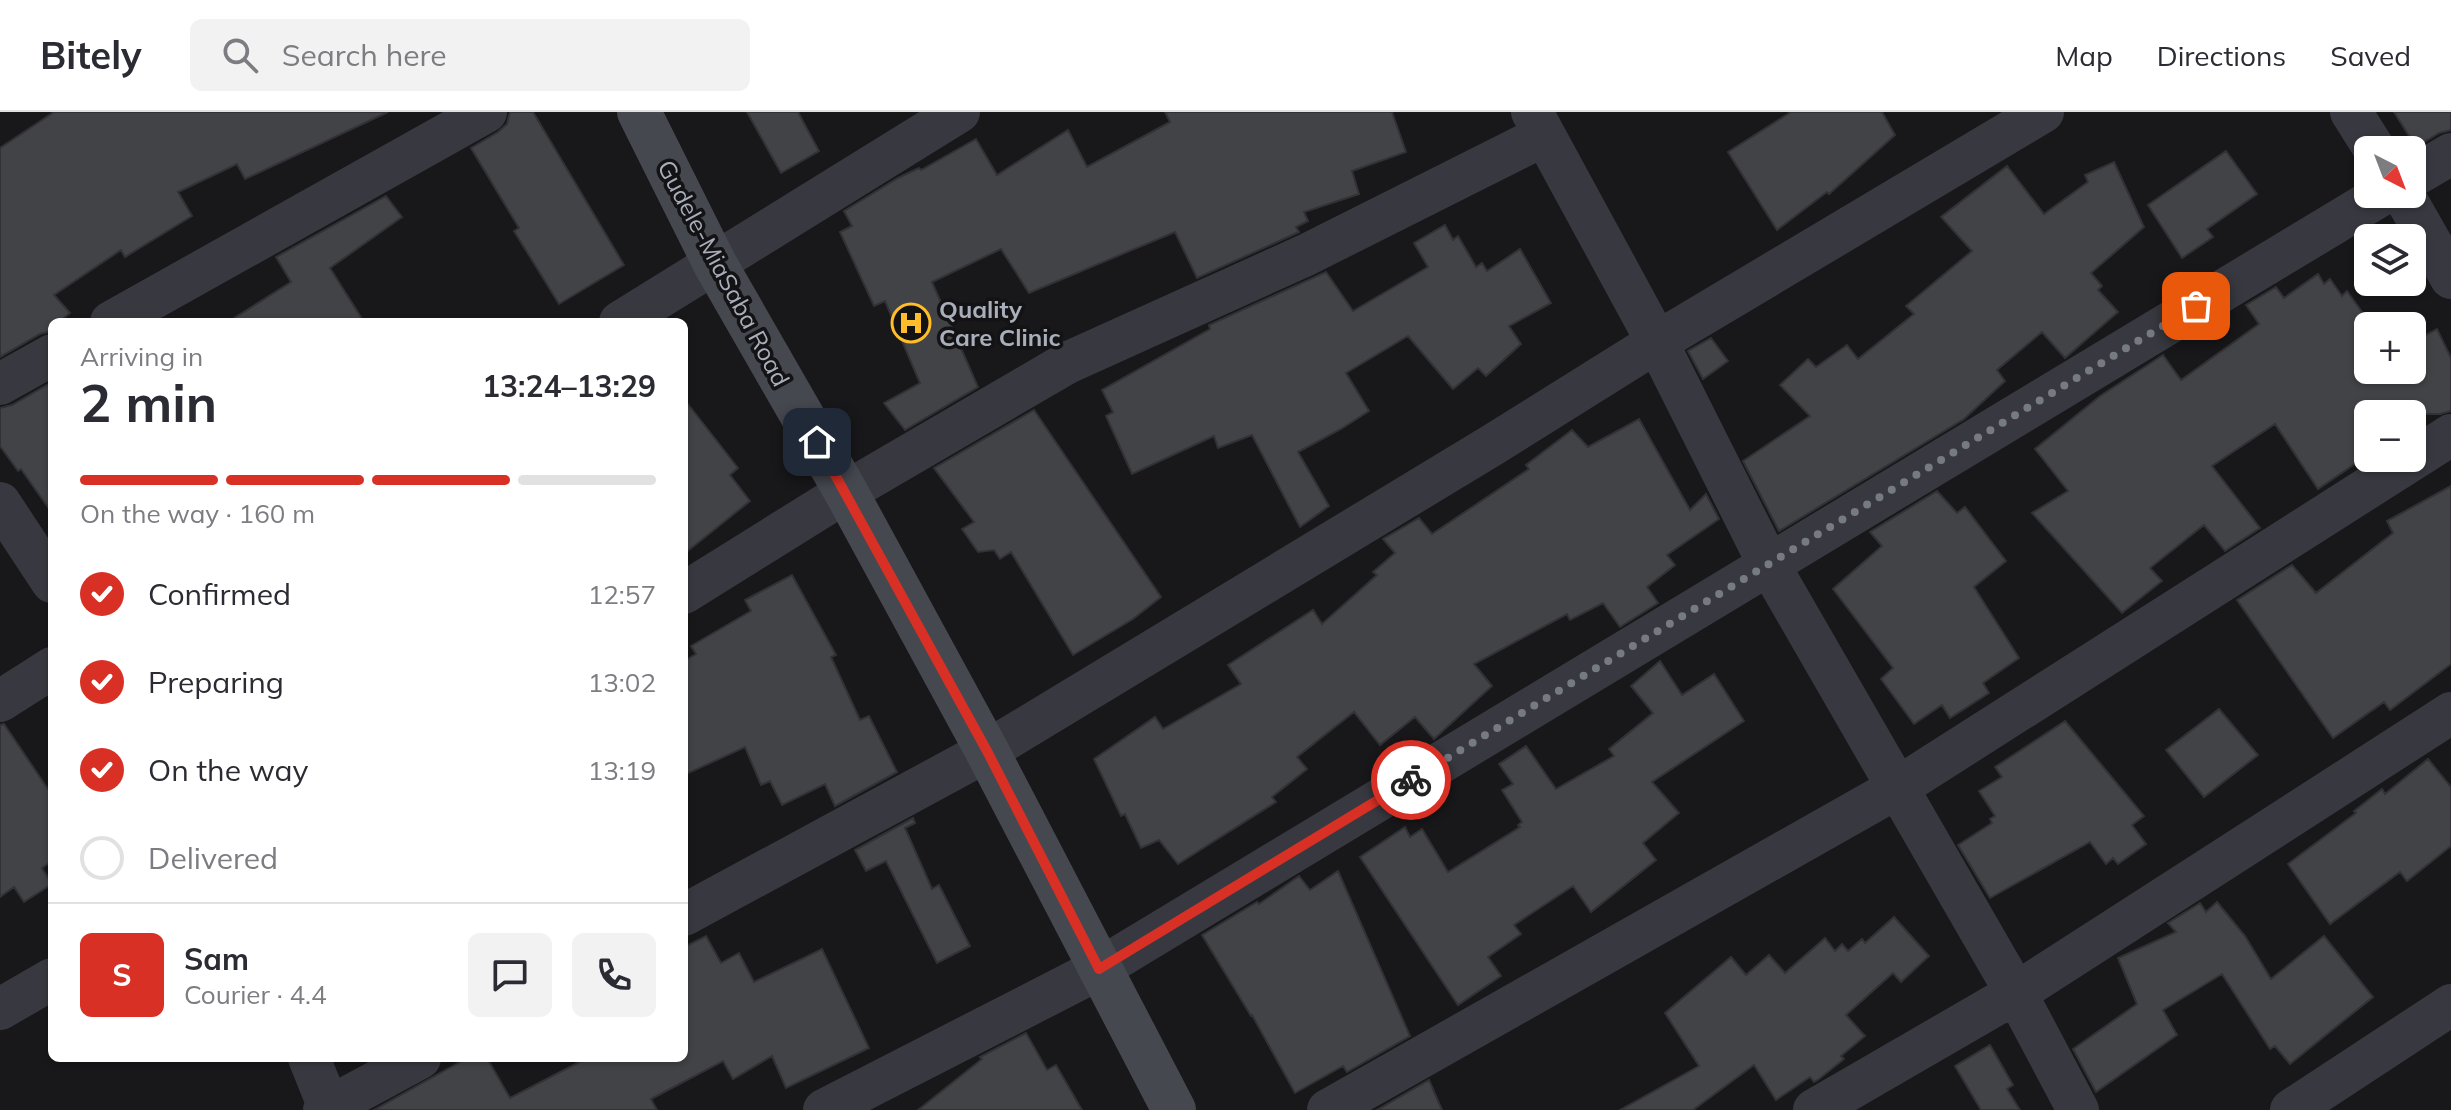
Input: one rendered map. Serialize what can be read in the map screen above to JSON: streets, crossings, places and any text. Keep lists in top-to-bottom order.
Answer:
{
  "streets": {
    "main road": ["Gudele-MiaSaba Road"]
  },
  "places": {
    "hospital": ["Quality Care Clinic"]
  },
  "north": "bottom right",
  "page": {
    "header": "Bitely",
    "search": "Search here",
    "nav": ["Map", "Directions", "Saved"],
    "map_buttons": ["+", "−"],
    "heading": ["2 min", "Arriving in", "13:24–13:29"],
    "panel": ["Sam", "Courier · 4.4"],
    "bar": "On the way · 160 m",
    "list": [
      ["Confirmed", "12:57"],
      ["Preparing", "13:02"],
      ["On the way", "13:19"],
      "Delivered"
    ],
    "round": "S"
  }
}
